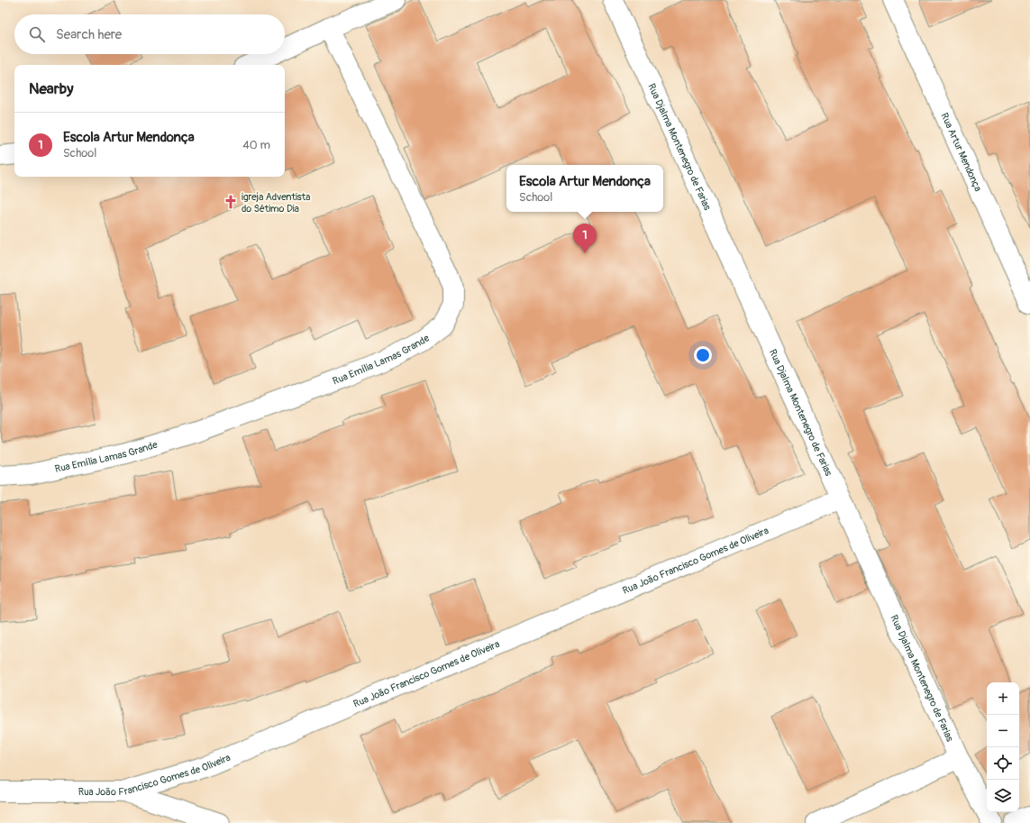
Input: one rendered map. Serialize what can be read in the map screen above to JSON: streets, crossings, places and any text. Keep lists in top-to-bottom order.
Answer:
{
  "streets": {
    "street": [
      "Rua Djalma Montenegro de Farias",
      "Rua Artur Mendonça",
      "Rua Emília Lamas Grande",
      "Rua João Francisco Gomes de Oliveira"
    ]
  },
  "crossings": [
    ["Rua Djalma Montenegro de Farias", "Rua João Francisco Gomes de Oliveira"]
  ],
  "places": {
    "church": ["igreja Adventista do Sétimo Dia"]
  },
  "page": {
    "search": "Search here",
    "heading": "Nearby",
    "list": [
      {
        "mark": "1",
        "name": "Escola Artur Mendonça",
        "note": "School",
        "value": "40 m"
      }
    ],
    "popup": ["Escola Artur Mendonça", "School"],
    "pins": "1",
    "map_buttons": ["+", "−"]
  }
}
